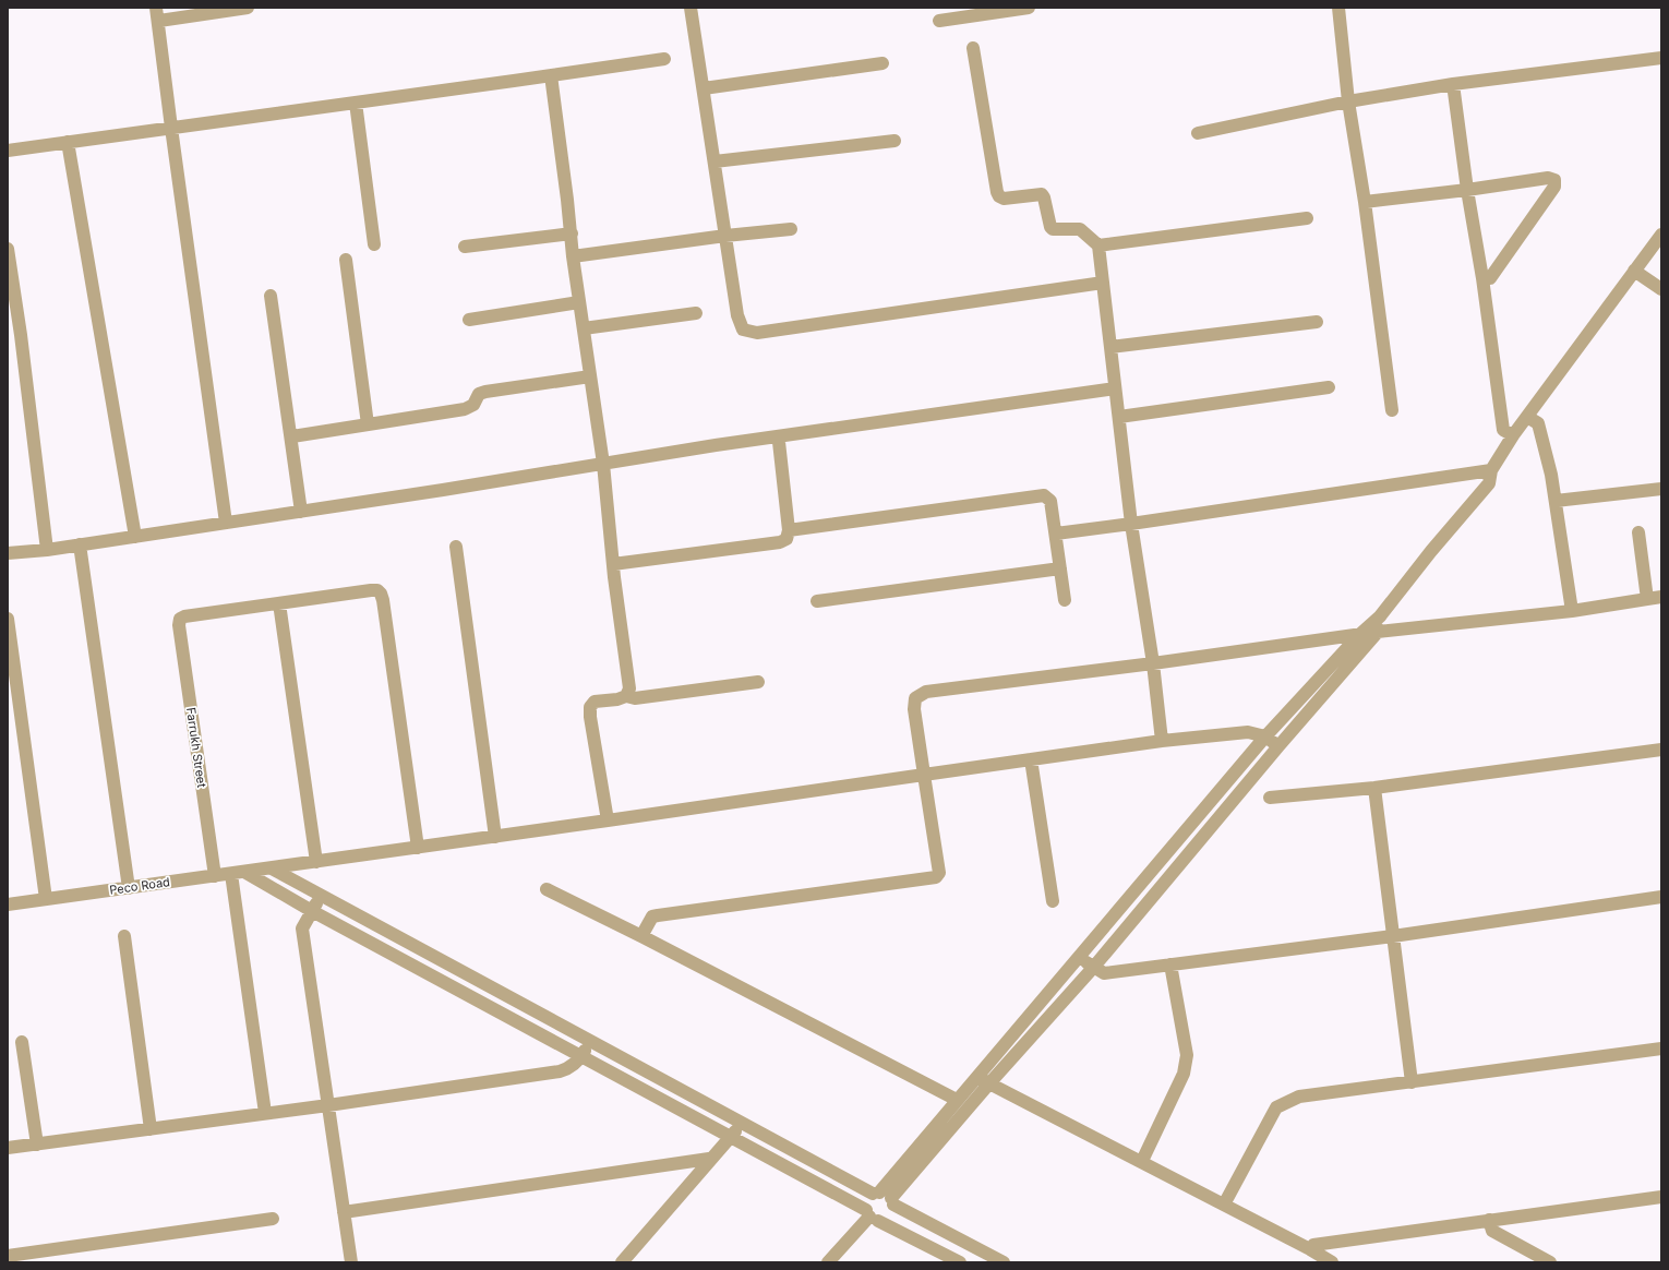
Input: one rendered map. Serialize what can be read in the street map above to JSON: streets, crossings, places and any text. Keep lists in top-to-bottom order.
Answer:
{
  "streets": {
    "street": ["Farrukh Street", "Peco Road"]
  },
  "crossings": [
    ["Farrukh Street", "Peco Road"]
  ]
}
